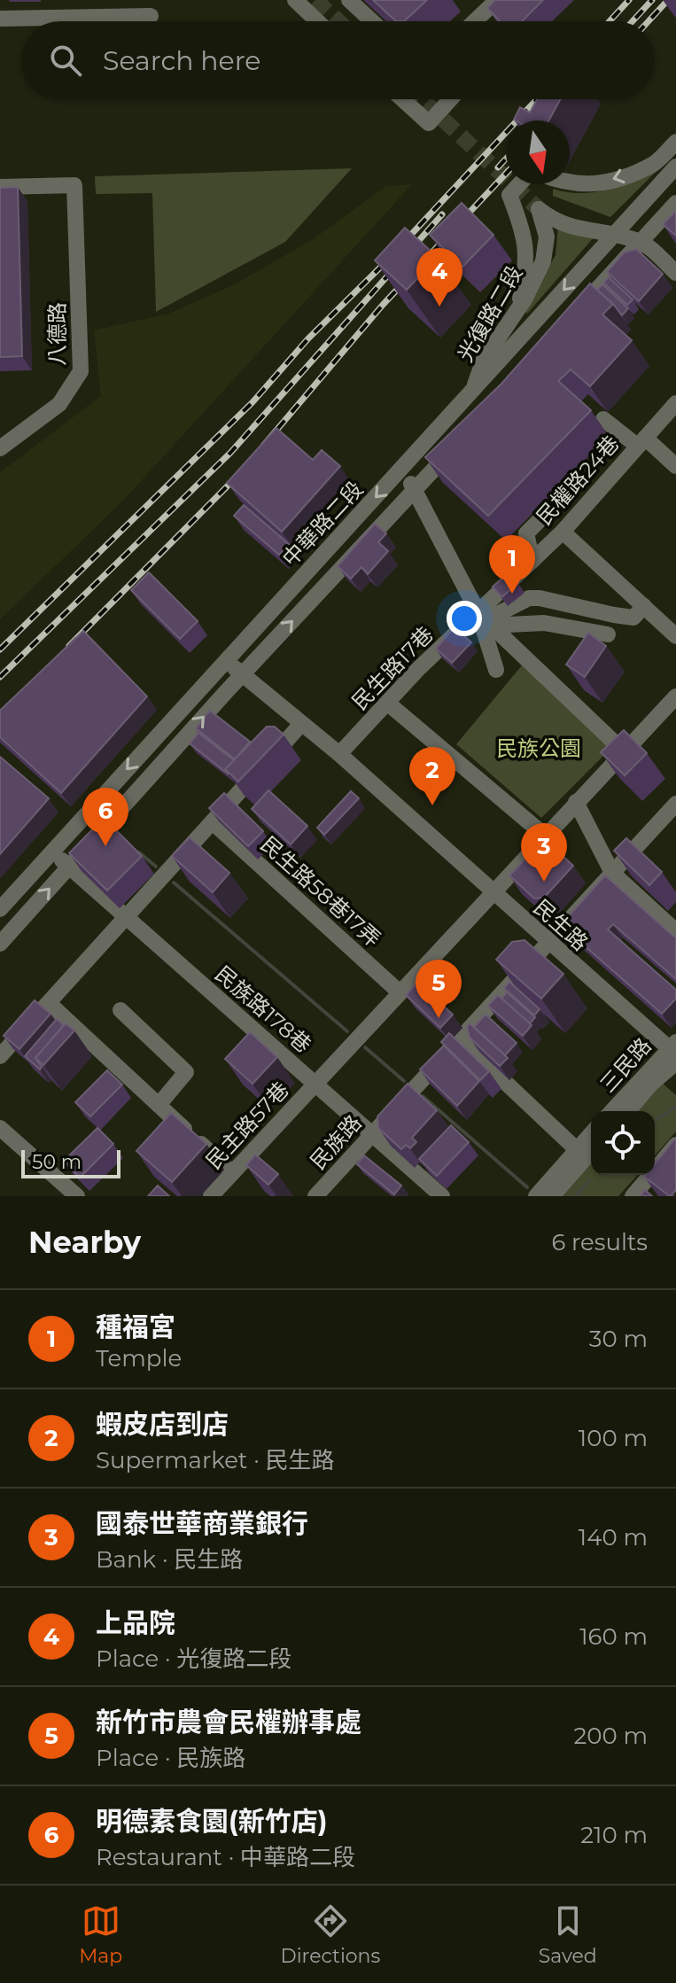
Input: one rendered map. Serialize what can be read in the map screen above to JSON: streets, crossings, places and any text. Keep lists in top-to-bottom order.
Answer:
{
  "streets": {
    "street": [
      "光復路二段",
      "八德路",
      "民權路24巷",
      "中華路二段",
      "民生路17巷",
      "民生路58巷17弄",
      "民生路",
      "民族路178巷",
      "三民路",
      "民主路57巷",
      "民族路"
    ]
  },
  "crossings": [
    ["光復路二段", "中華路二段"],
    ["民權路24巷", "民生路17巷"],
    ["中華路二段", "民生路"],
    ["中華路二段", "民族路178巷"],
    ["民生路17巷", "民生路"],
    ["民生路58巷17弄", "民主路57巷"],
    ["民生路", "三民路"],
    ["民生路", "民主路57巷"],
    ["民生路", "民族路"],
    ["民族路178巷", "民主路57巷"],
    ["民族路178巷", "民族路"]
  ],
  "parks": ["民族公園"],
  "scale_bar": "50 m",
  "north": "bottom",
  "page": {
    "search": "Search here",
    "pins": [
      "4",
      "1",
      "2",
      "6",
      "3",
      "5"
    ],
    "scale": "50 m",
    "heading": ["Nearby", "6 results"],
    "list": [
      {
        "mark": "1",
        "name": "種福宮",
        "note": "Temple",
        "value": "30 m"
      },
      {
        "mark": "2",
        "name": "蝦皮店到店",
        "note": "Supermarket · 民生路",
        "value": "100 m"
      },
      {
        "mark": "3",
        "name": "國泰世華商業銀行",
        "note": "Bank · 民生路",
        "value": "140 m"
      },
      {
        "mark": "4",
        "name": "上品院",
        "note": "Place · 光復路二段",
        "value": "160 m"
      },
      {
        "mark": "5",
        "name": "新竹市農會民權辦事處",
        "note": "Place · 民族路",
        "value": "200 m"
      },
      {
        "mark": "6",
        "name": "明德素食園(新竹店)",
        "note": "Restaurant · 中華路二段",
        "value": "210 m"
      }
    ],
    "nav": ["Map", "Directions", "Saved"]
  }
}
